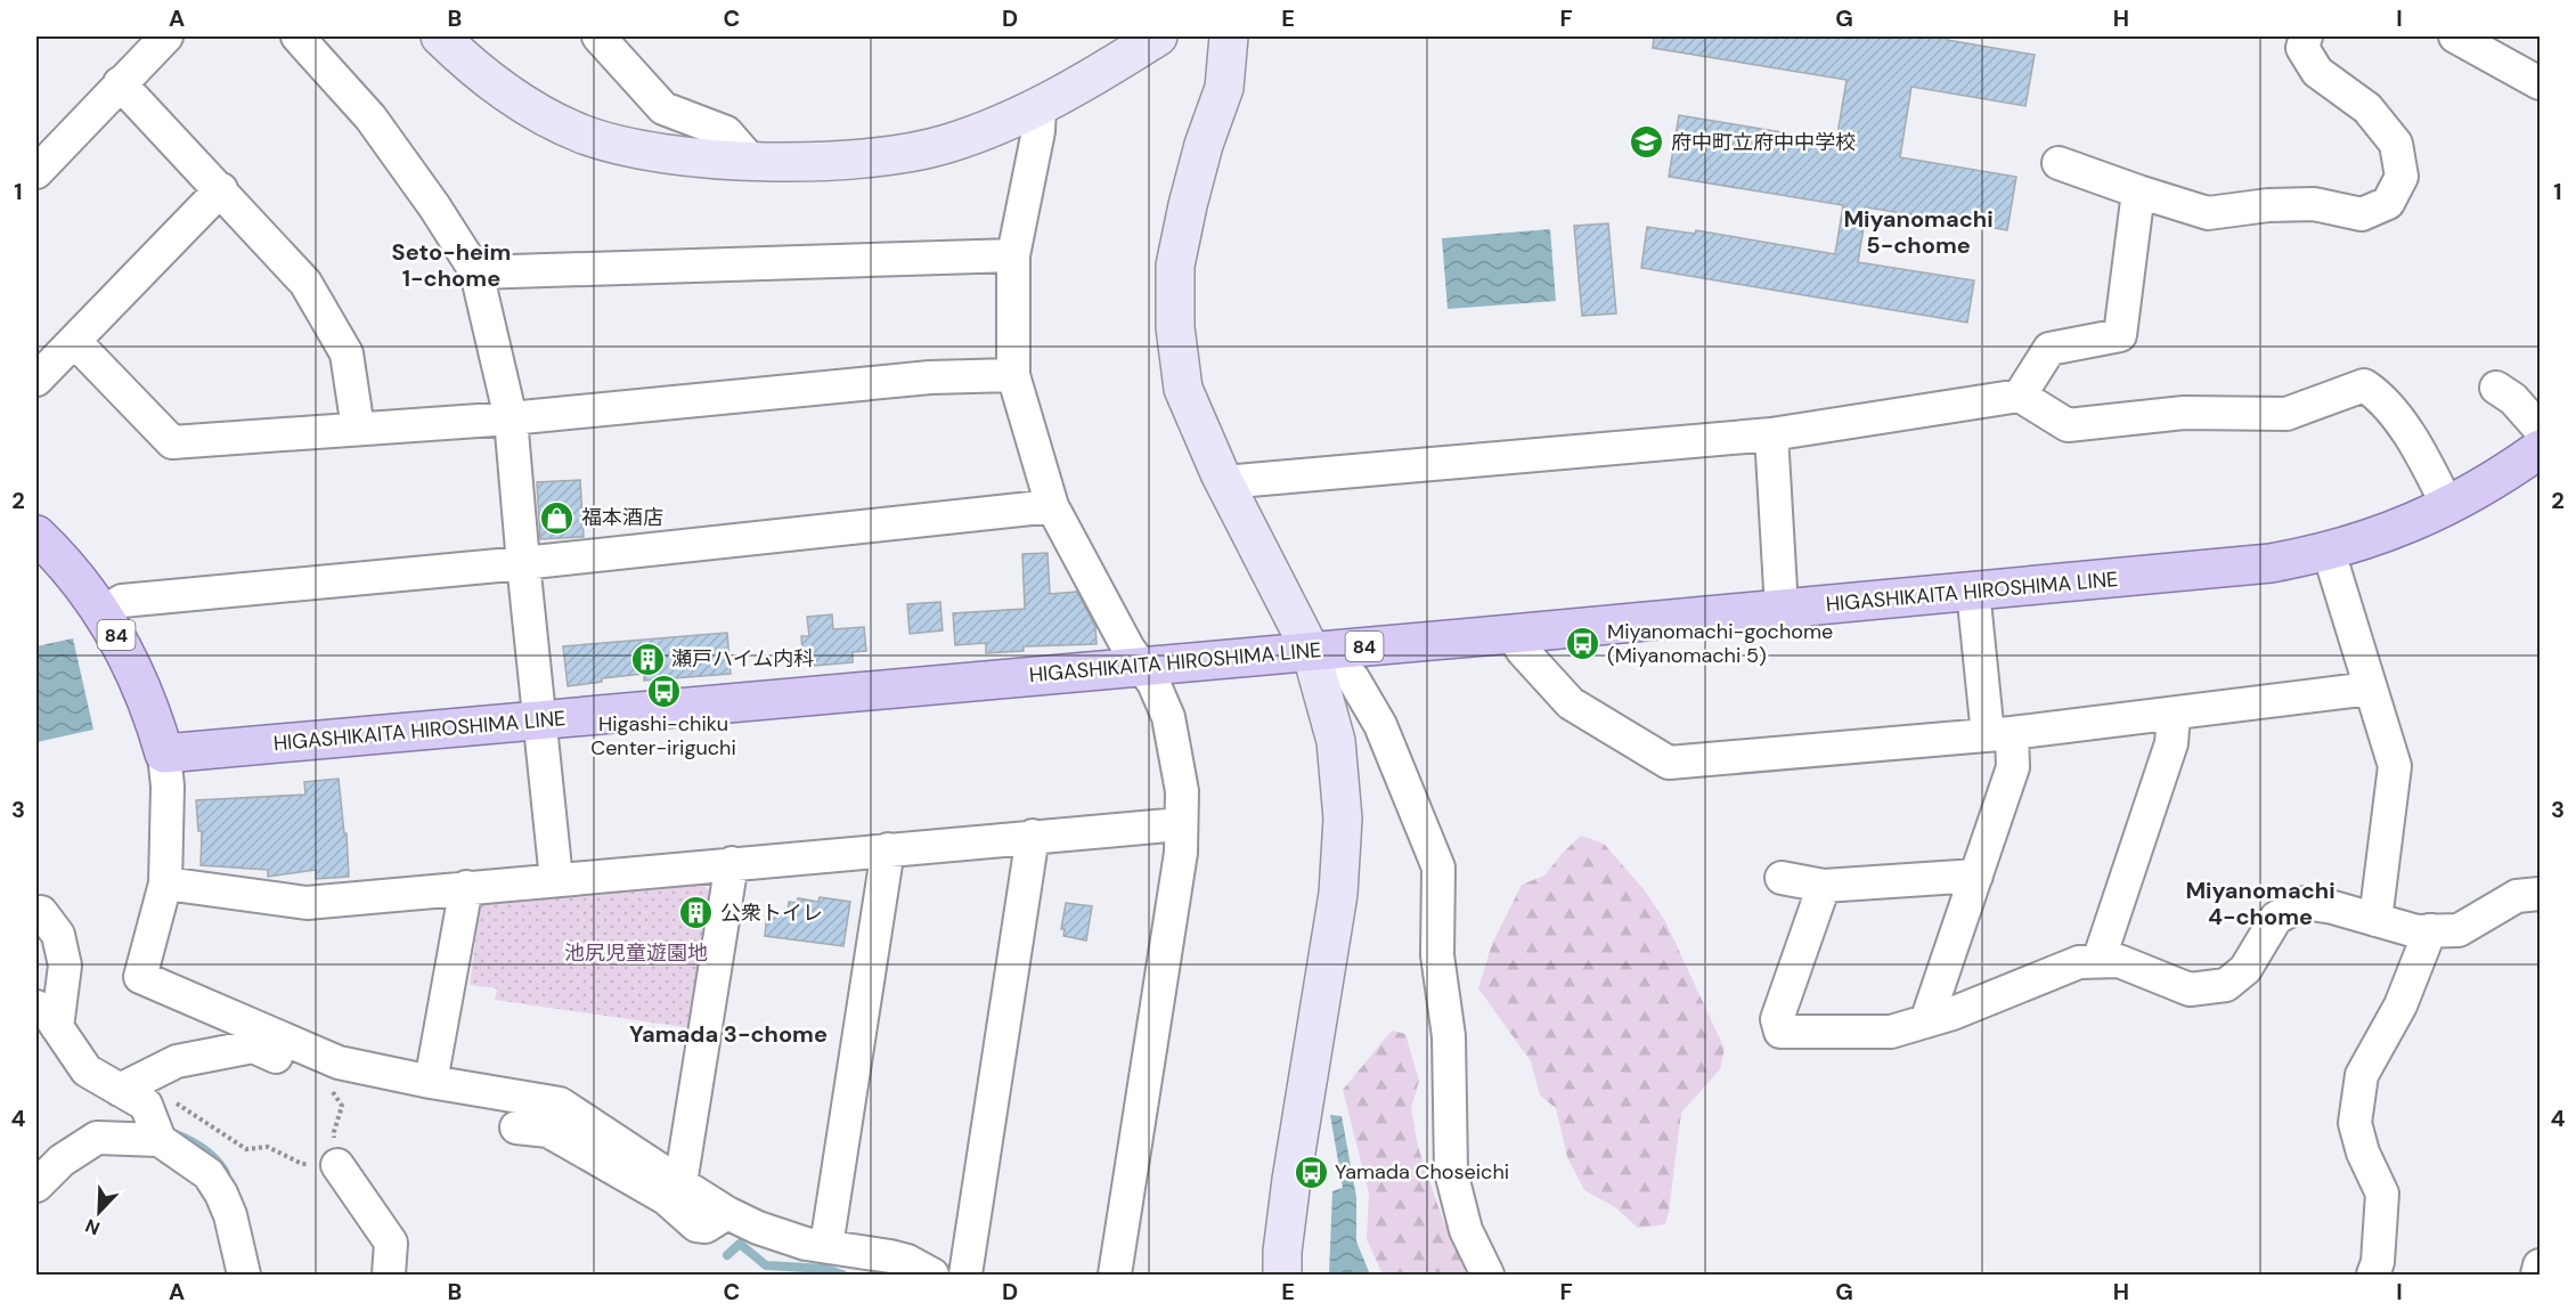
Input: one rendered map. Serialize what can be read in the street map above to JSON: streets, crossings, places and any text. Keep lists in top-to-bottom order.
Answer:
{
  "streets": {
    "main road": ["HIGASHIKAITA HIROSHIMA LINE", "84"]
  },
  "crossings": [
    ["HIGASHIKAITA HIROSHIMA LINE", "84"]
  ],
  "districts": [
    "Miyanomachi 5-chome",
    "Seto-heim 1-chome",
    "Miyanomachi 4-chome",
    "Yamada 3-chome"
  ],
  "parks": ["池尻児童遊園地"],
  "places": {
    "school or university": ["府中町立府中中学校"],
    "shop": ["福本酒店"],
    "bus stop": ["Miyanomachi-gochome (Miyanomachi 5)", "Higashi-chiku Center-iriguchi", "Yamada Choseichi"],
    "building": ["瀬戸ハイム内科", "公衆トイレ"]
  },
  "north": "bottom left",
  "grid": {
    "columns": [
      "A",
      "B",
      "C",
      "D",
      "E",
      "F",
      "G",
      "H",
      "I"
    ],
    "rows": [
      "1",
      "2",
      "3",
      "4"
    ]
  }
}
